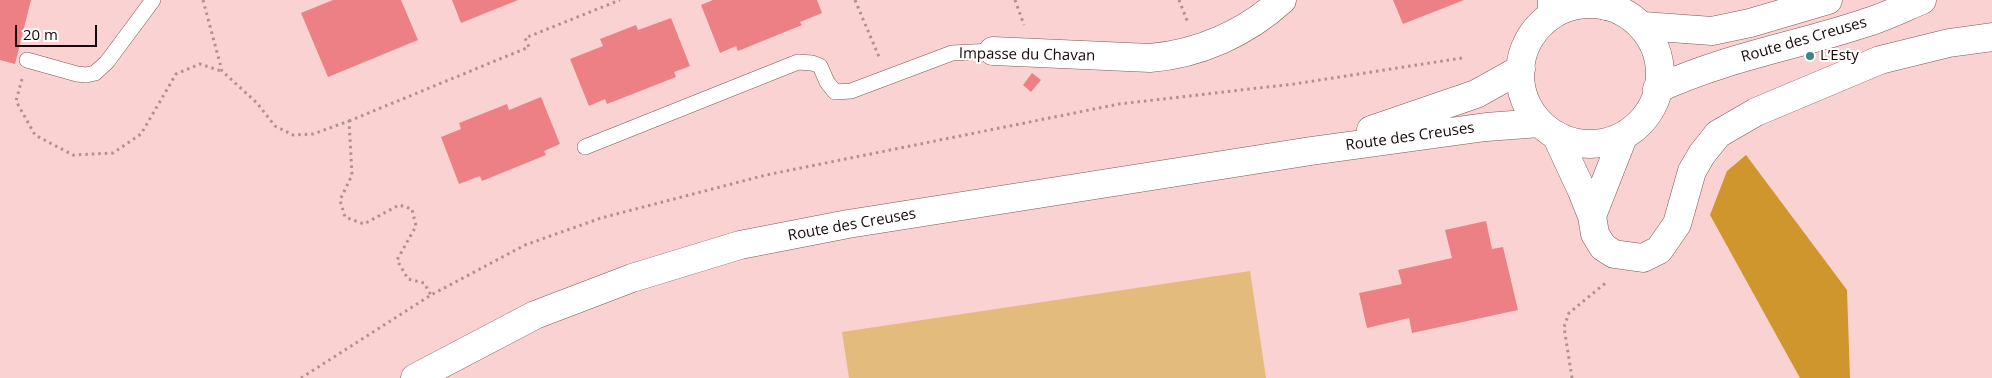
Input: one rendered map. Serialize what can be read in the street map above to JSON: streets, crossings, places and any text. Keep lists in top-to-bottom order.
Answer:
{
  "streets": {
    "main road": ["Route des Creuses", "Impasse du Chavan"]
  },
  "places": ["L’Esty"],
  "scale_bar": "20 m"
}
